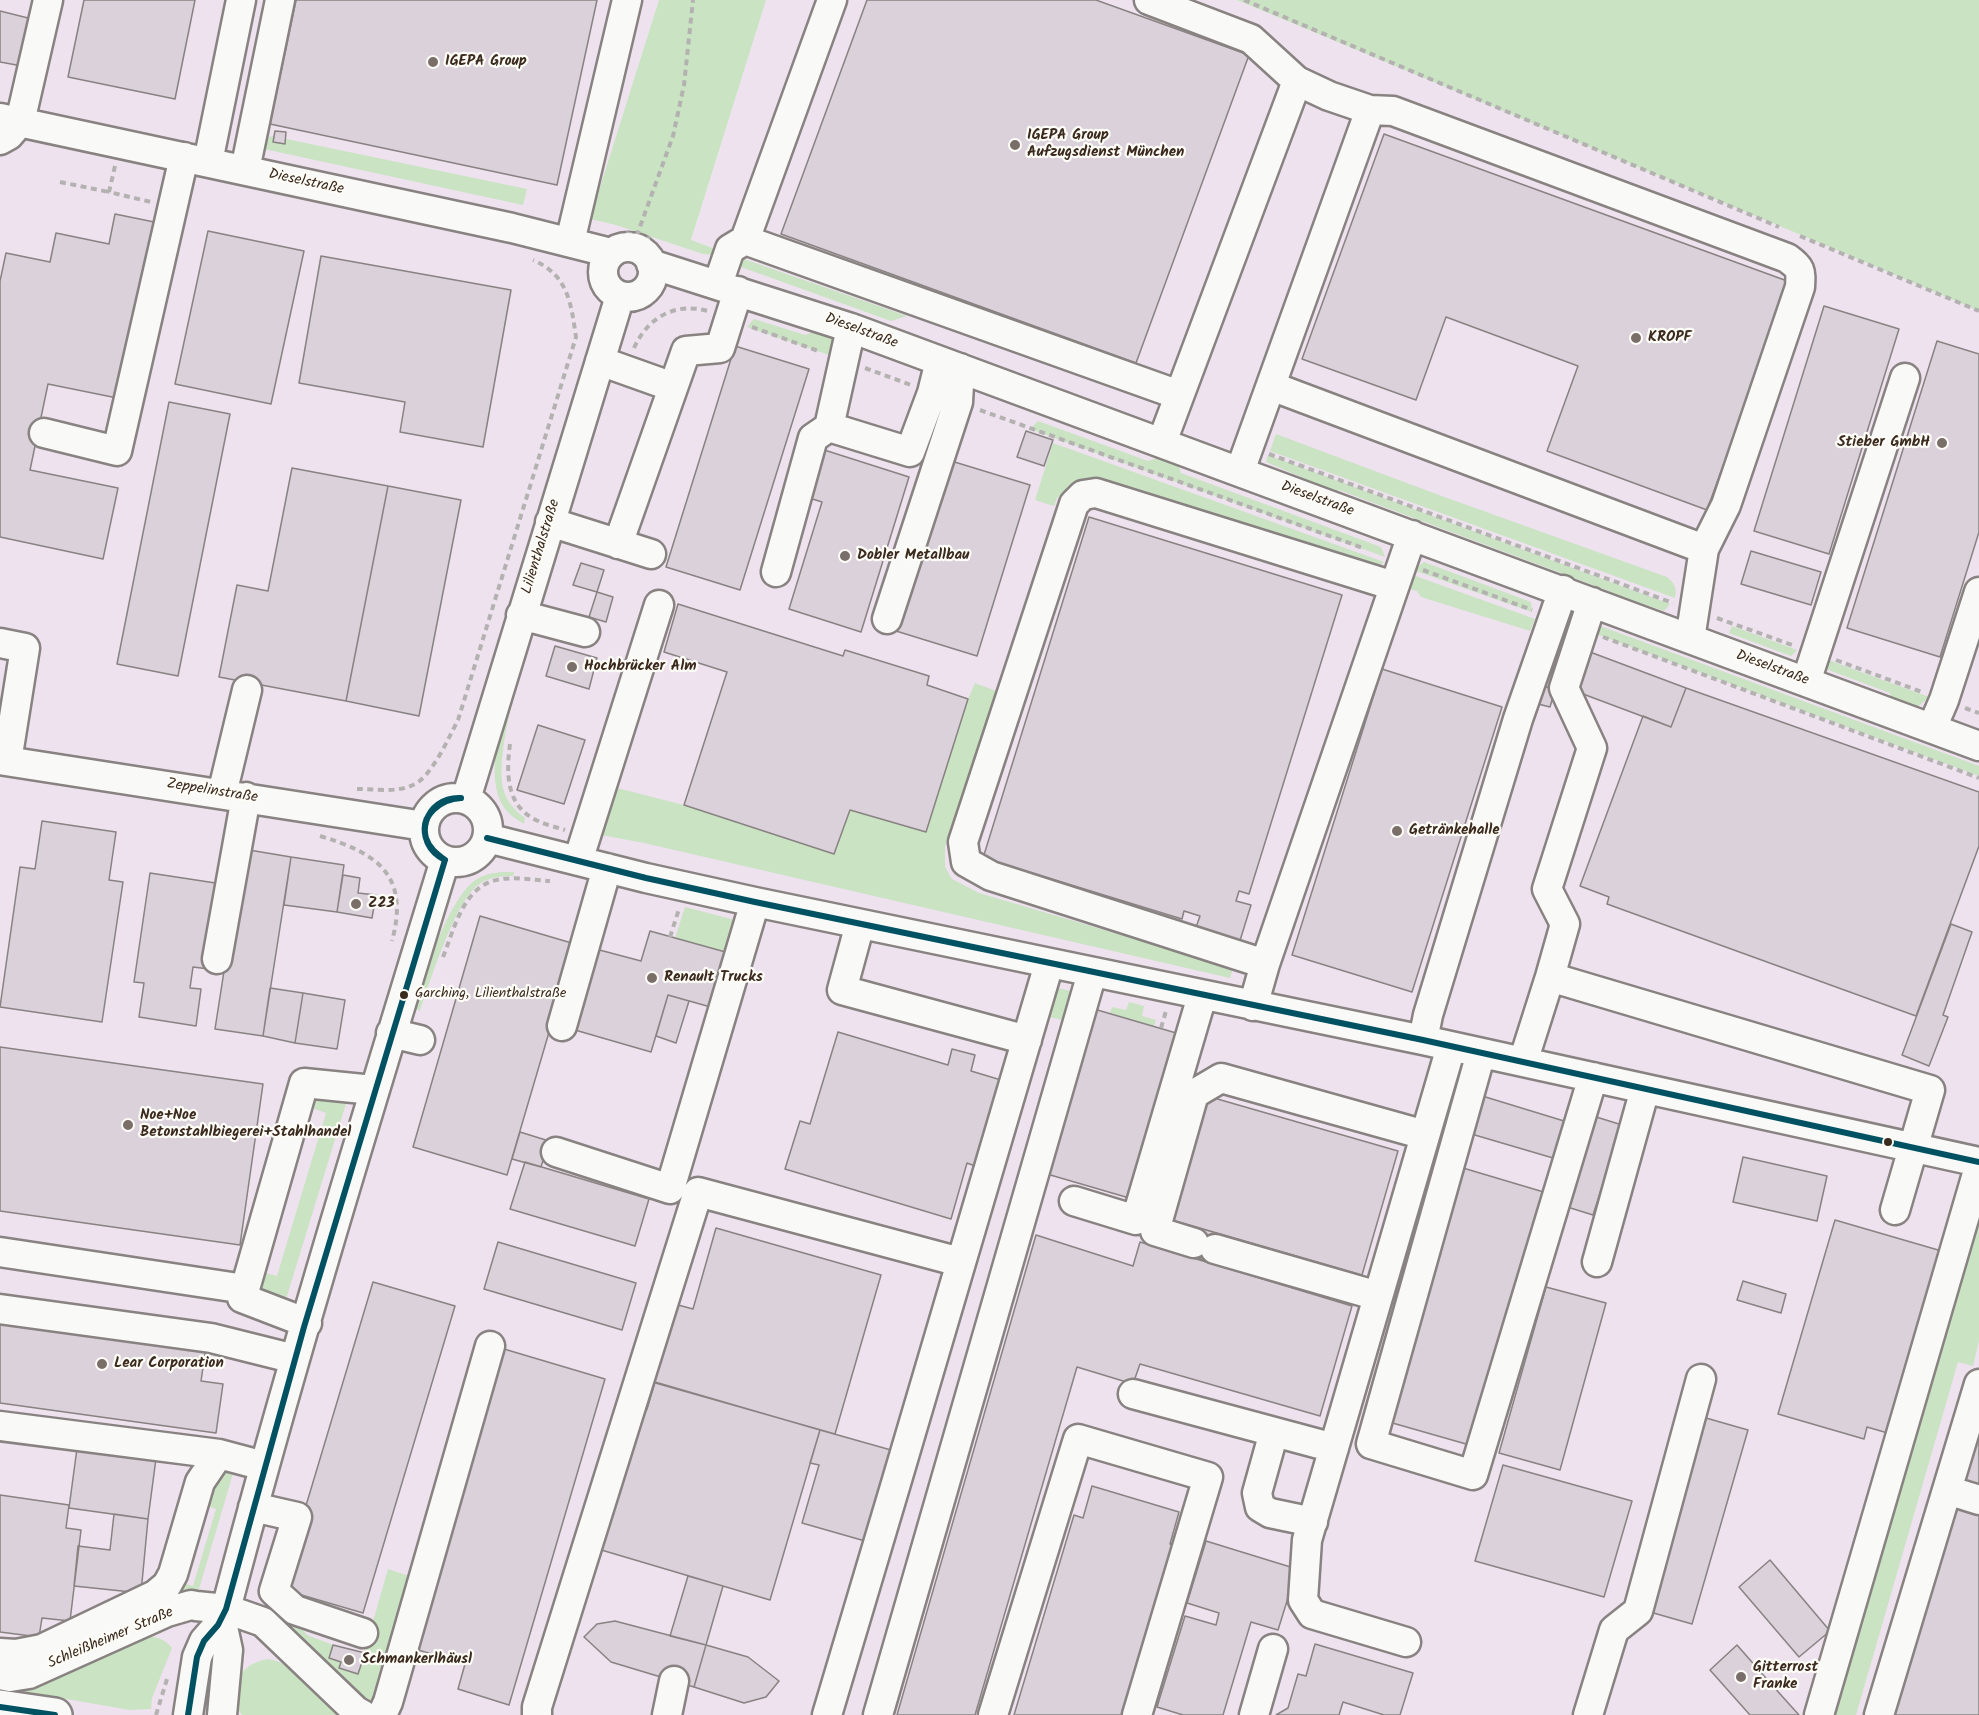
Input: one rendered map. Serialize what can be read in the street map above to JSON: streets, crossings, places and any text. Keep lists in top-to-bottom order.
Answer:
{
  "streets": {
    "street": [
      "Dieselstraße",
      "Lilienthalstraße",
      "Zeppelinstraße",
      "Schleißheimer Straße"
    ]
  },
  "crossings": [
    ["Dieselstraße", "Lilienthalstraße"],
    ["Lilienthalstraße", "Zeppelinstraße"]
  ],
  "places": [
    "IGEPA Group",
    "IGEPA Group Aufzugsdienst München",
    "KROPF",
    "Stieber GmbH",
    "Dobler Metallbau",
    "Hochbrücker Alm",
    "Getränkehalle",
    "Z23",
    "Renault Trucks",
    "Garching, Lilienthalstraße",
    "Noe+Noe Betonstahlbiegerei+Stahlhandel",
    "Lear Corporation",
    "Schmankerlhäusl",
    "Gitterrost Franke"
  ]
}
